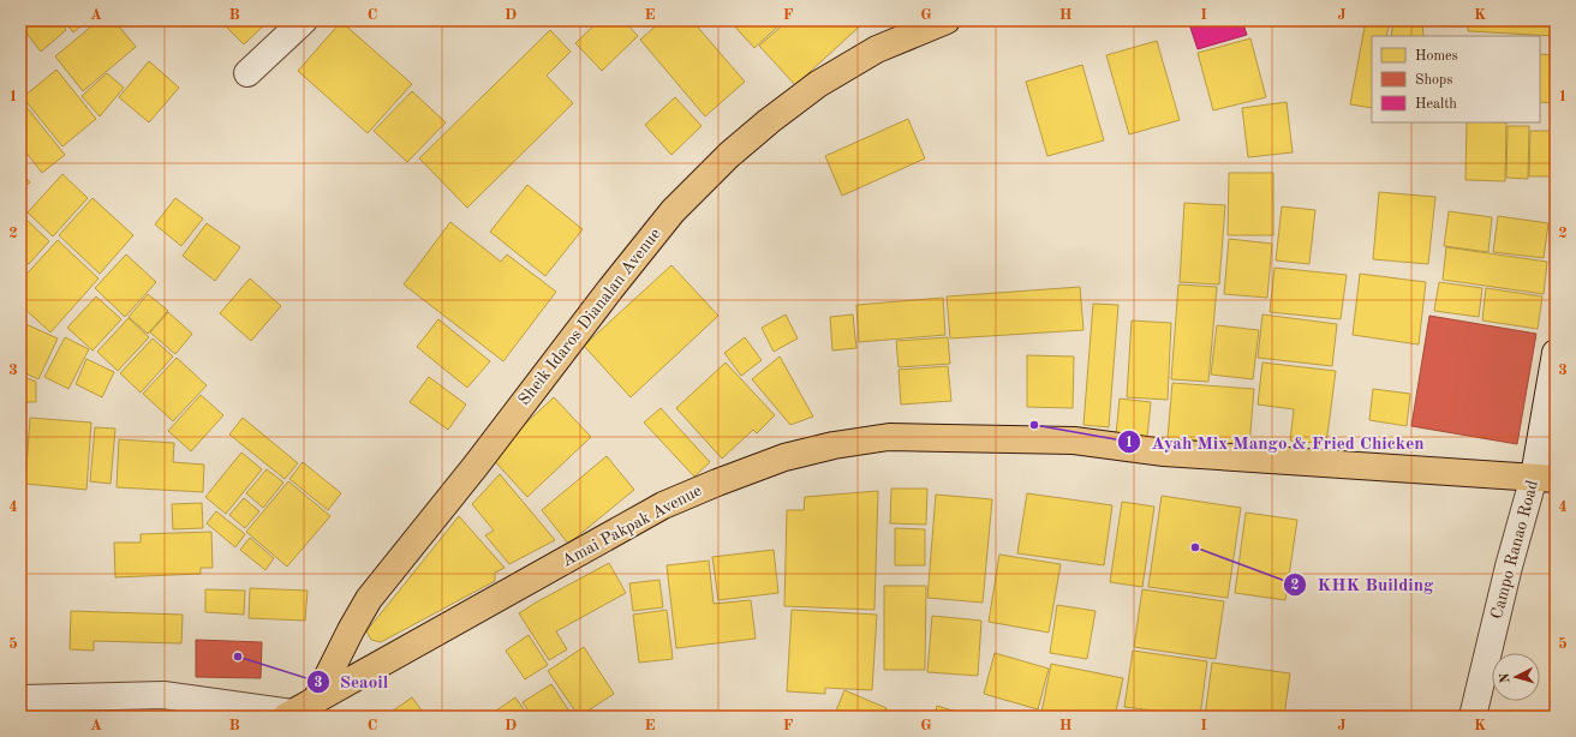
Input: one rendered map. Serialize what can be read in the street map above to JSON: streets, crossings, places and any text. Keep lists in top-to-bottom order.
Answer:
{
  "streets": {
    "main road": ["Sheik Idaros Dianalan Avenue", "Amai Pakpak Avenue"],
    "street": ["Campo Ranao Road"]
  },
  "crossings": [
    ["Sheik Idaros Dianalan Avenue", "Amai Pakpak Avenue"],
    ["Amai Pakpak Avenue", "Campo Ranao Road"]
  ],
  "places": ["Ayah Mix Mango & Fried Chicken", "KHK Building", "Seaoil"],
  "legend": ["Homes", "Shops", "Health"],
  "north": "left",
  "grid": {
    "columns": [
      "A",
      "B",
      "C",
      "D",
      "E",
      "F",
      "G",
      "H",
      "I",
      "J",
      "K"
    ],
    "rows": [
      "1",
      "2",
      "3",
      "4",
      "5"
    ]
  }
}
